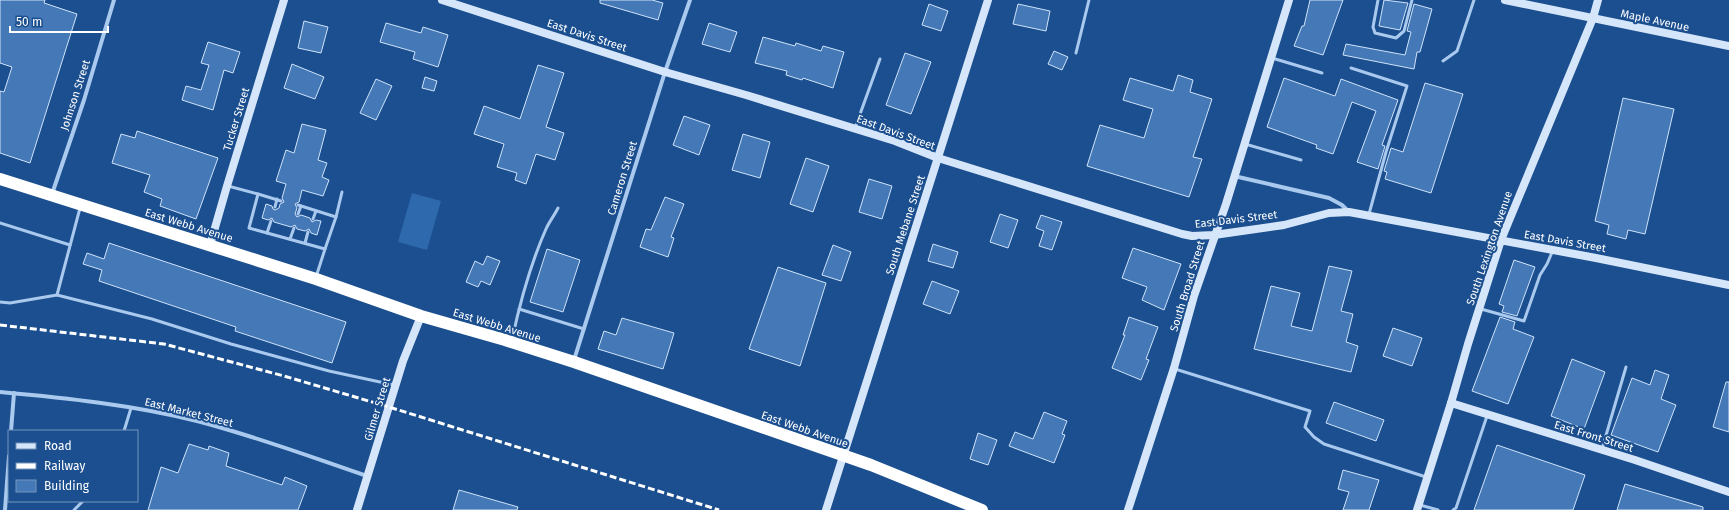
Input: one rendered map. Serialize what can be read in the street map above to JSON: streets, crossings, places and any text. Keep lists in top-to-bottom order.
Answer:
{
  "streets": {
    "highway": ["East Webb Avenue"],
    "street": [
      "Maple Avenue",
      "East Davis Street",
      "Johnson Street",
      "Tucker Street",
      "Cameron Street",
      "South Mebane Street",
      "South Lexington Avenue",
      "South Broad Street",
      "Gilmer Street",
      "East Market Street",
      "East Front Street"
    ]
  },
  "crossings": [
    ["Maple Avenue", "South Lexington Avenue"],
    ["East Davis Street", "Cameron Street"],
    ["East Davis Street", "South Mebane Street"],
    ["East Davis Street", "South Lexington Avenue"],
    ["East Davis Street", "South Broad Street"],
    ["Johnson Street", "East Webb Avenue"],
    ["Tucker Street", "East Webb Avenue"],
    ["Cameron Street", "East Webb Avenue"],
    ["East Webb Avenue", "South Mebane Street"],
    ["East Webb Avenue", "Gilmer Street"],
    ["South Lexington Avenue", "East Front Street"],
    ["Gilmer Street", "East Market Street"]
  ],
  "legend": ["Road", "Railway", "Building"],
  "scale_bar": "50 m"
}
